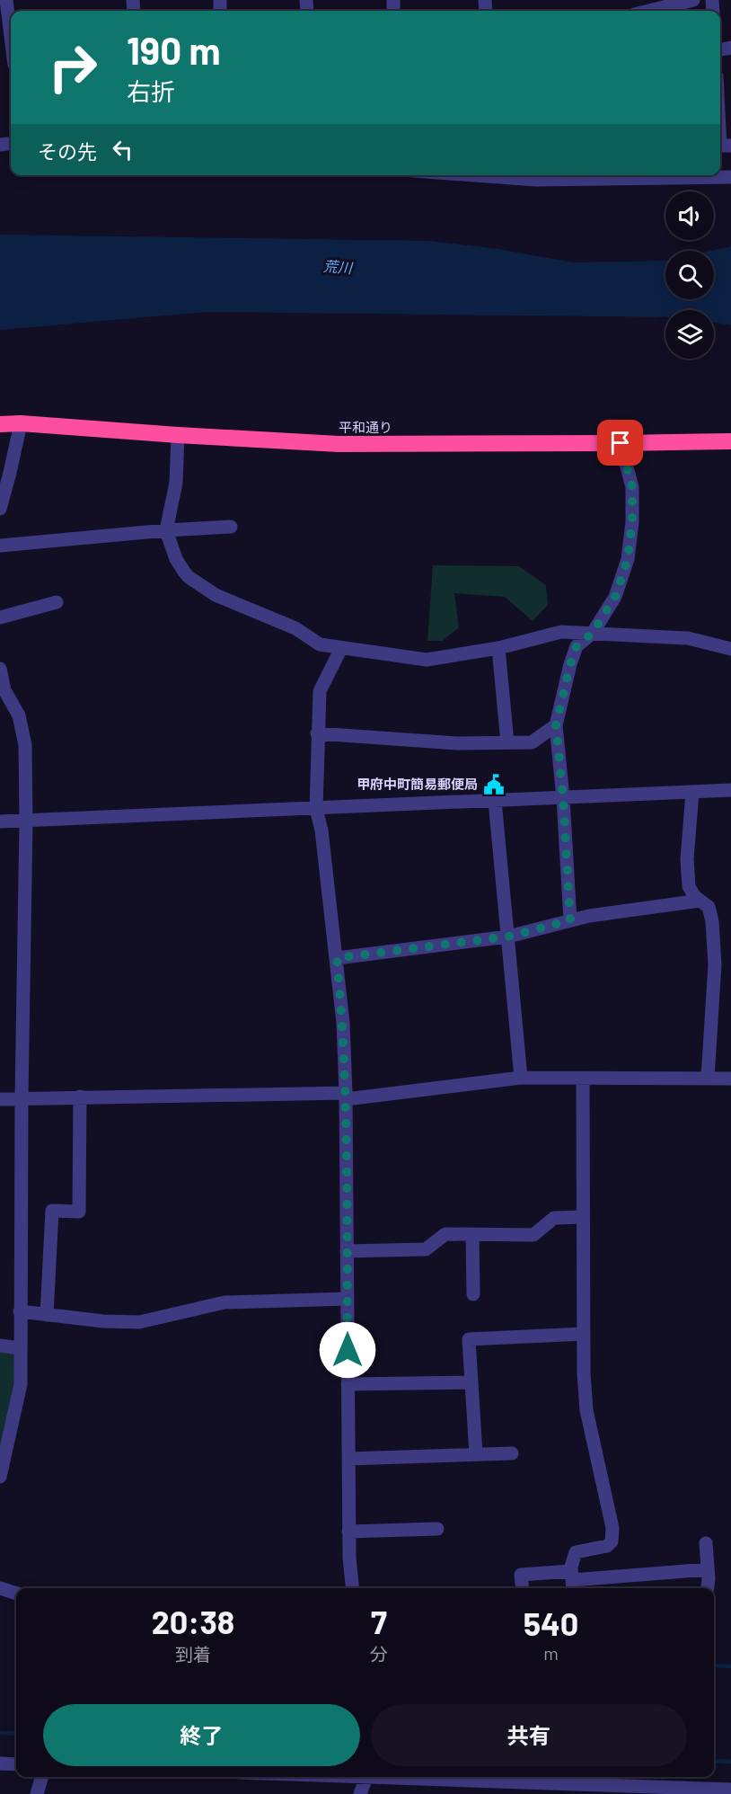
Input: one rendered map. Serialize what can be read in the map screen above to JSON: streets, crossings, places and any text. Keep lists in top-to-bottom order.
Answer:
{
  "streets": {
    "highway": ["平和通り"]
  },
  "water": ["荒川"],
  "places": {
    "public building": ["甲府中町簡易郵便局"]
  },
  "page": {
    "turn": ["190 m", "右折"],
    "then": "その先",
    "eta": [
      "20:38",
      "到着",
      "7",
      "分",
      "540",
      "m"
    ],
    "buttons": ["終了", "共有"]
  }
}
